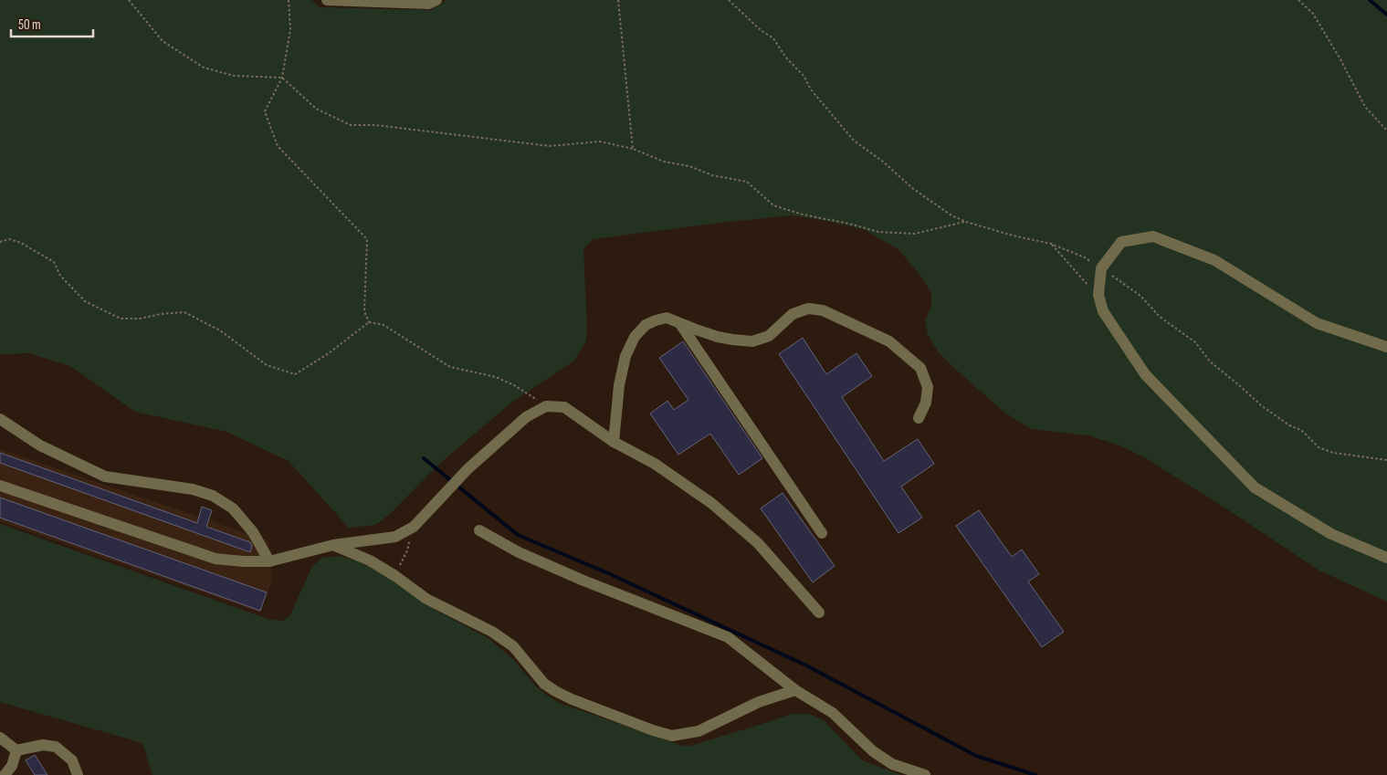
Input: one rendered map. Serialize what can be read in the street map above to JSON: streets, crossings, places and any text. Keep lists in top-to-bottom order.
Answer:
{
  "scale_bar": "50 m"
}
